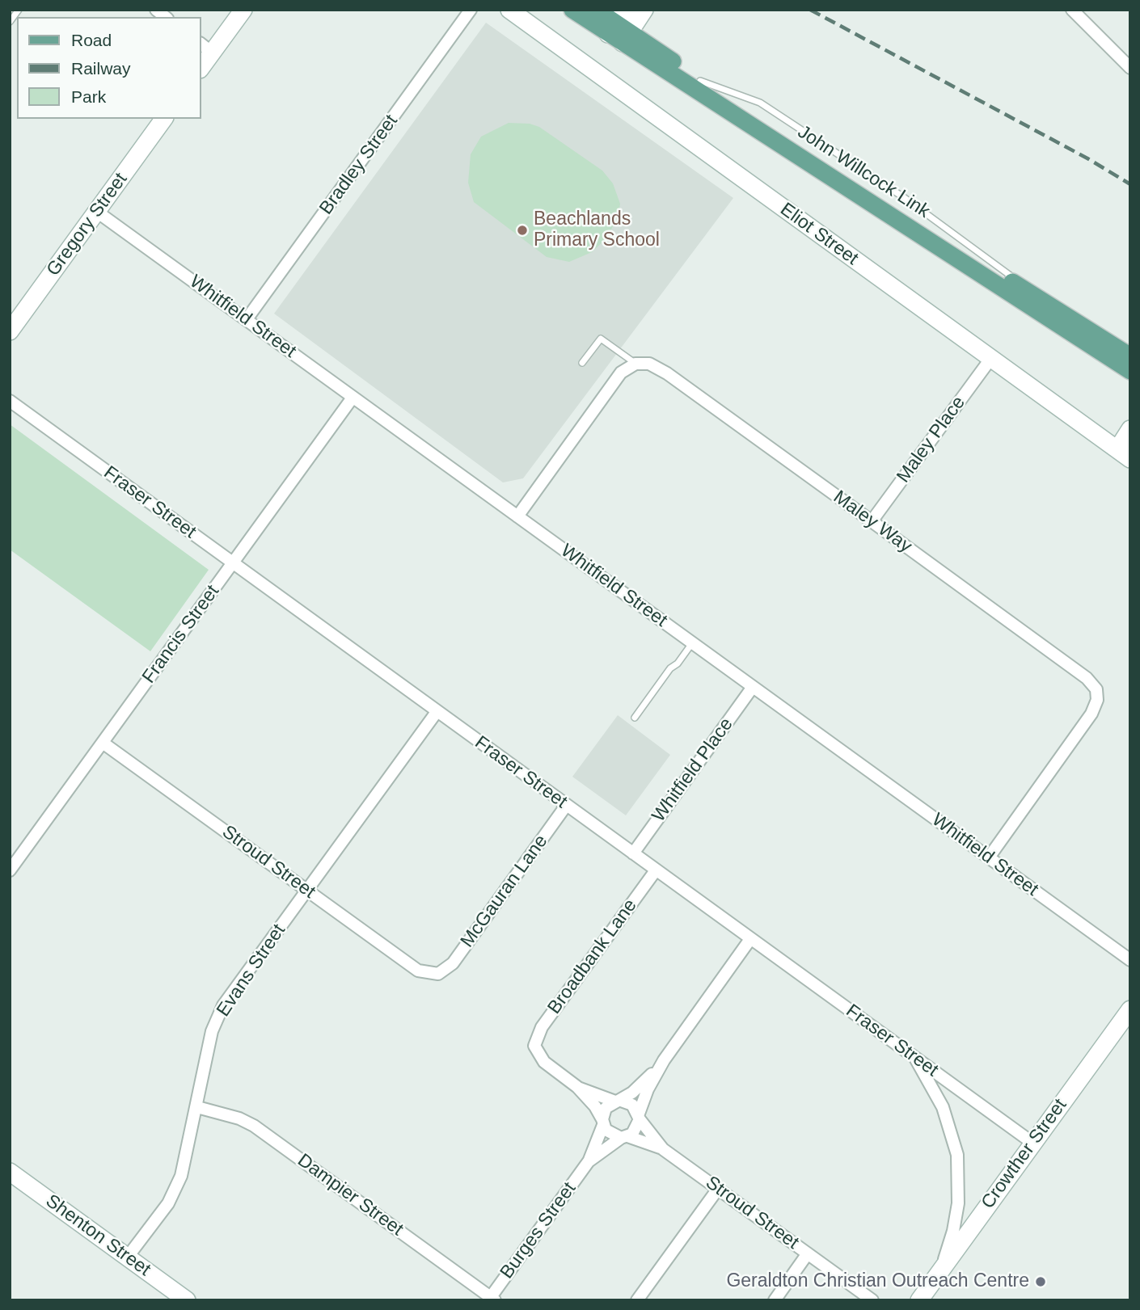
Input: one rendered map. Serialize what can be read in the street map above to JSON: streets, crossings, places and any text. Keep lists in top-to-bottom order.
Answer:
{
  "streets": {
    "main road": ["John Willcock Link"],
    "street": [
      "Bradley Street",
      "Gregory Street",
      "Eliot Street",
      "Whitfield Street",
      "Maley Place",
      "Fraser Street",
      "Maley Way",
      "Francis Street",
      "Whitfield Place",
      "Stroud Street",
      "McGauran Lane",
      "Broadbank Lane",
      "Evans Street",
      "Crowther Street",
      "Dampier Street",
      "Burges Street",
      "Shenton Street"
    ]
  },
  "crossings": [
    ["Bradley Street", "Whitfield Street"],
    ["Gregory Street", "Whitfield Street"],
    ["Eliot Street", "Maley Place"],
    ["Whitfield Street", "Maley Way"],
    ["Whitfield Street", "Francis Street"],
    ["Whitfield Street", "Whitfield Place"],
    ["Maley Place", "Maley Way"],
    ["Fraser Street", "Francis Street"],
    ["Fraser Street", "Whitfield Place"],
    ["Fraser Street", "McGauran Lane"],
    ["Fraser Street", "Broadbank Lane"],
    ["Fraser Street", "Evans Street"],
    ["Fraser Street", "Crowther Street"],
    ["Francis Street", "Stroud Street"],
    ["Stroud Street", "McGauran Lane"],
    ["Stroud Street", "Evans Street"],
    ["Stroud Street", "Burges Street"],
    ["Evans Street", "Dampier Street"],
    ["Evans Street", "Shenton Street"],
    ["Dampier Street", "Burges Street"]
  ],
  "places": ["Beachlands Primary School", "Geraldton Christian Outreach Centre"],
  "legend": ["Road", "Railway", "Park"]
}
